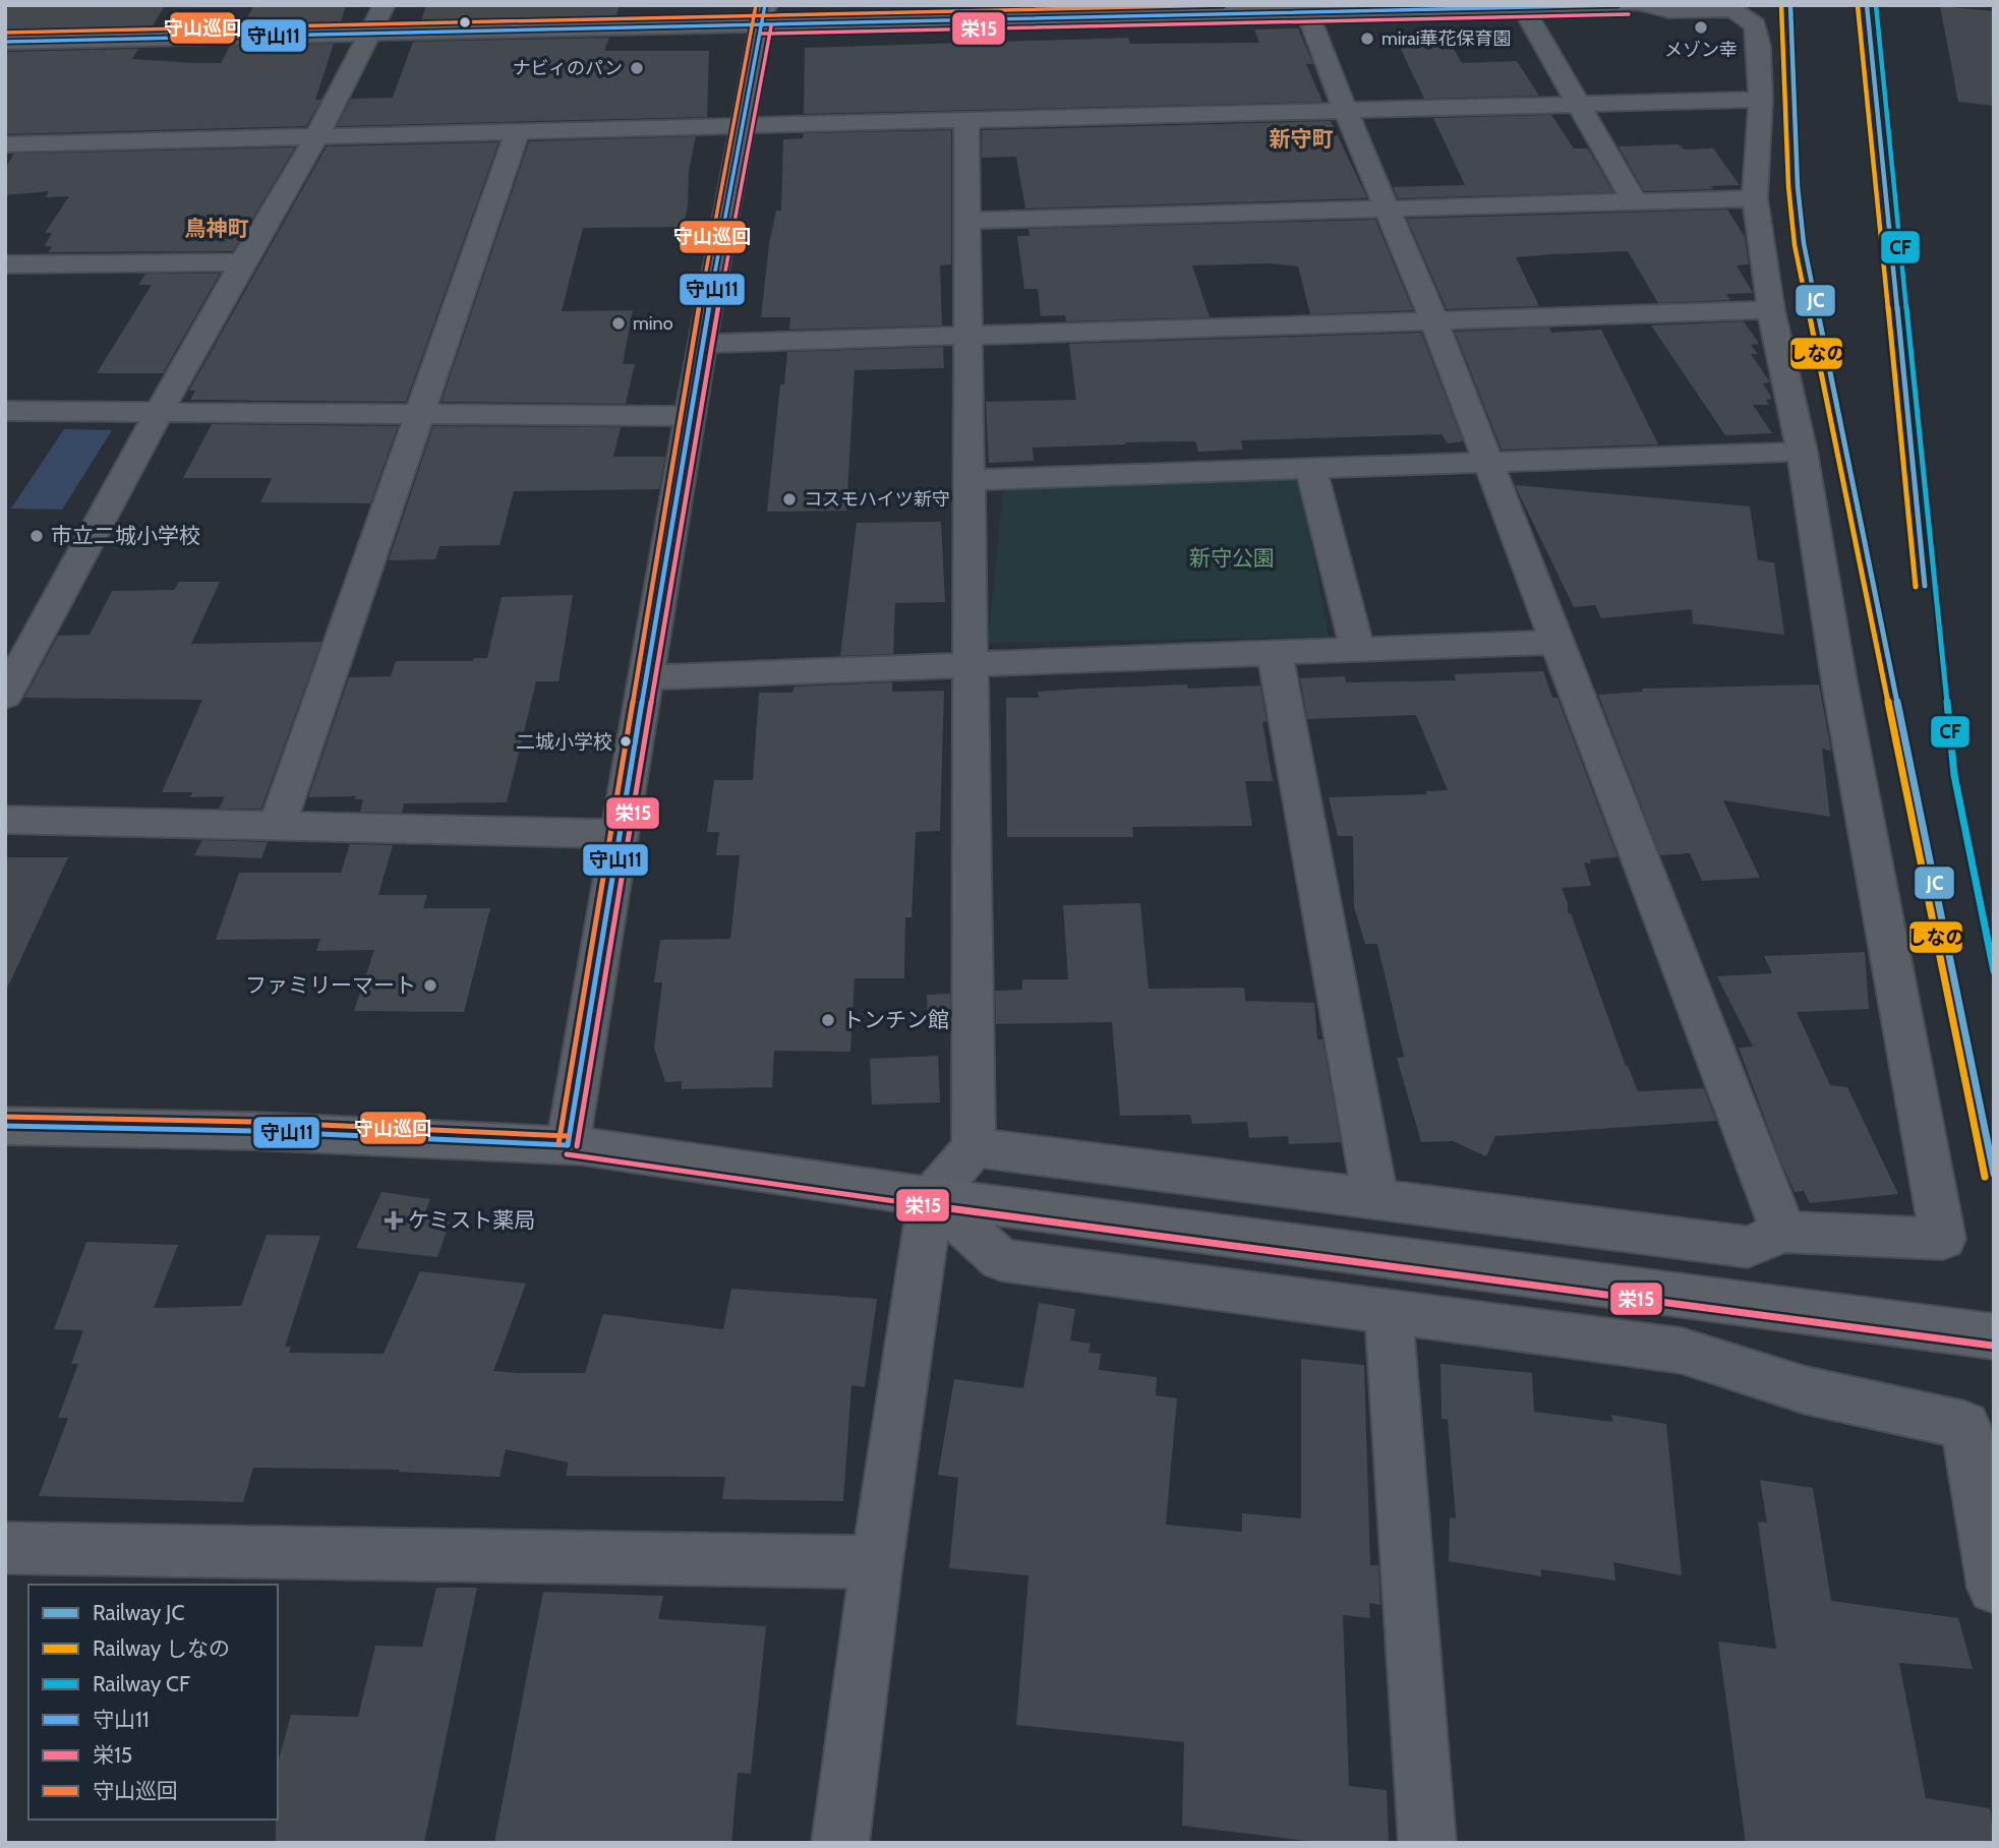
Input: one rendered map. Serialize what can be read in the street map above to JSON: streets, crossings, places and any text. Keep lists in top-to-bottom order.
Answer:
{
  "districts": ["新守町", "鳥神町"],
  "parks": ["新守公園"],
  "places": {
    "other": [
      "メゾン幸",
      "mirai華花保育園",
      "ナビィのパン",
      "mino",
      "コスモハイツ新守",
      "市立二城小学校",
      "二城小学校",
      "ファミリーマート",
      "トンチン館"
    ],
    "health": ["ケミスト薬局"]
  },
  "lines": [
    "rail line JC",
    "rail line しなの",
    "rail line CF",
    "transit line 守山11",
    "transit line 守山巡回",
    "transit line 栄15"
  ],
  "legend": [
    "Railway JC",
    "Railway しなの",
    "Railway CF",
    "守山11",
    "栄15",
    "守山巡回"
  ]
}
